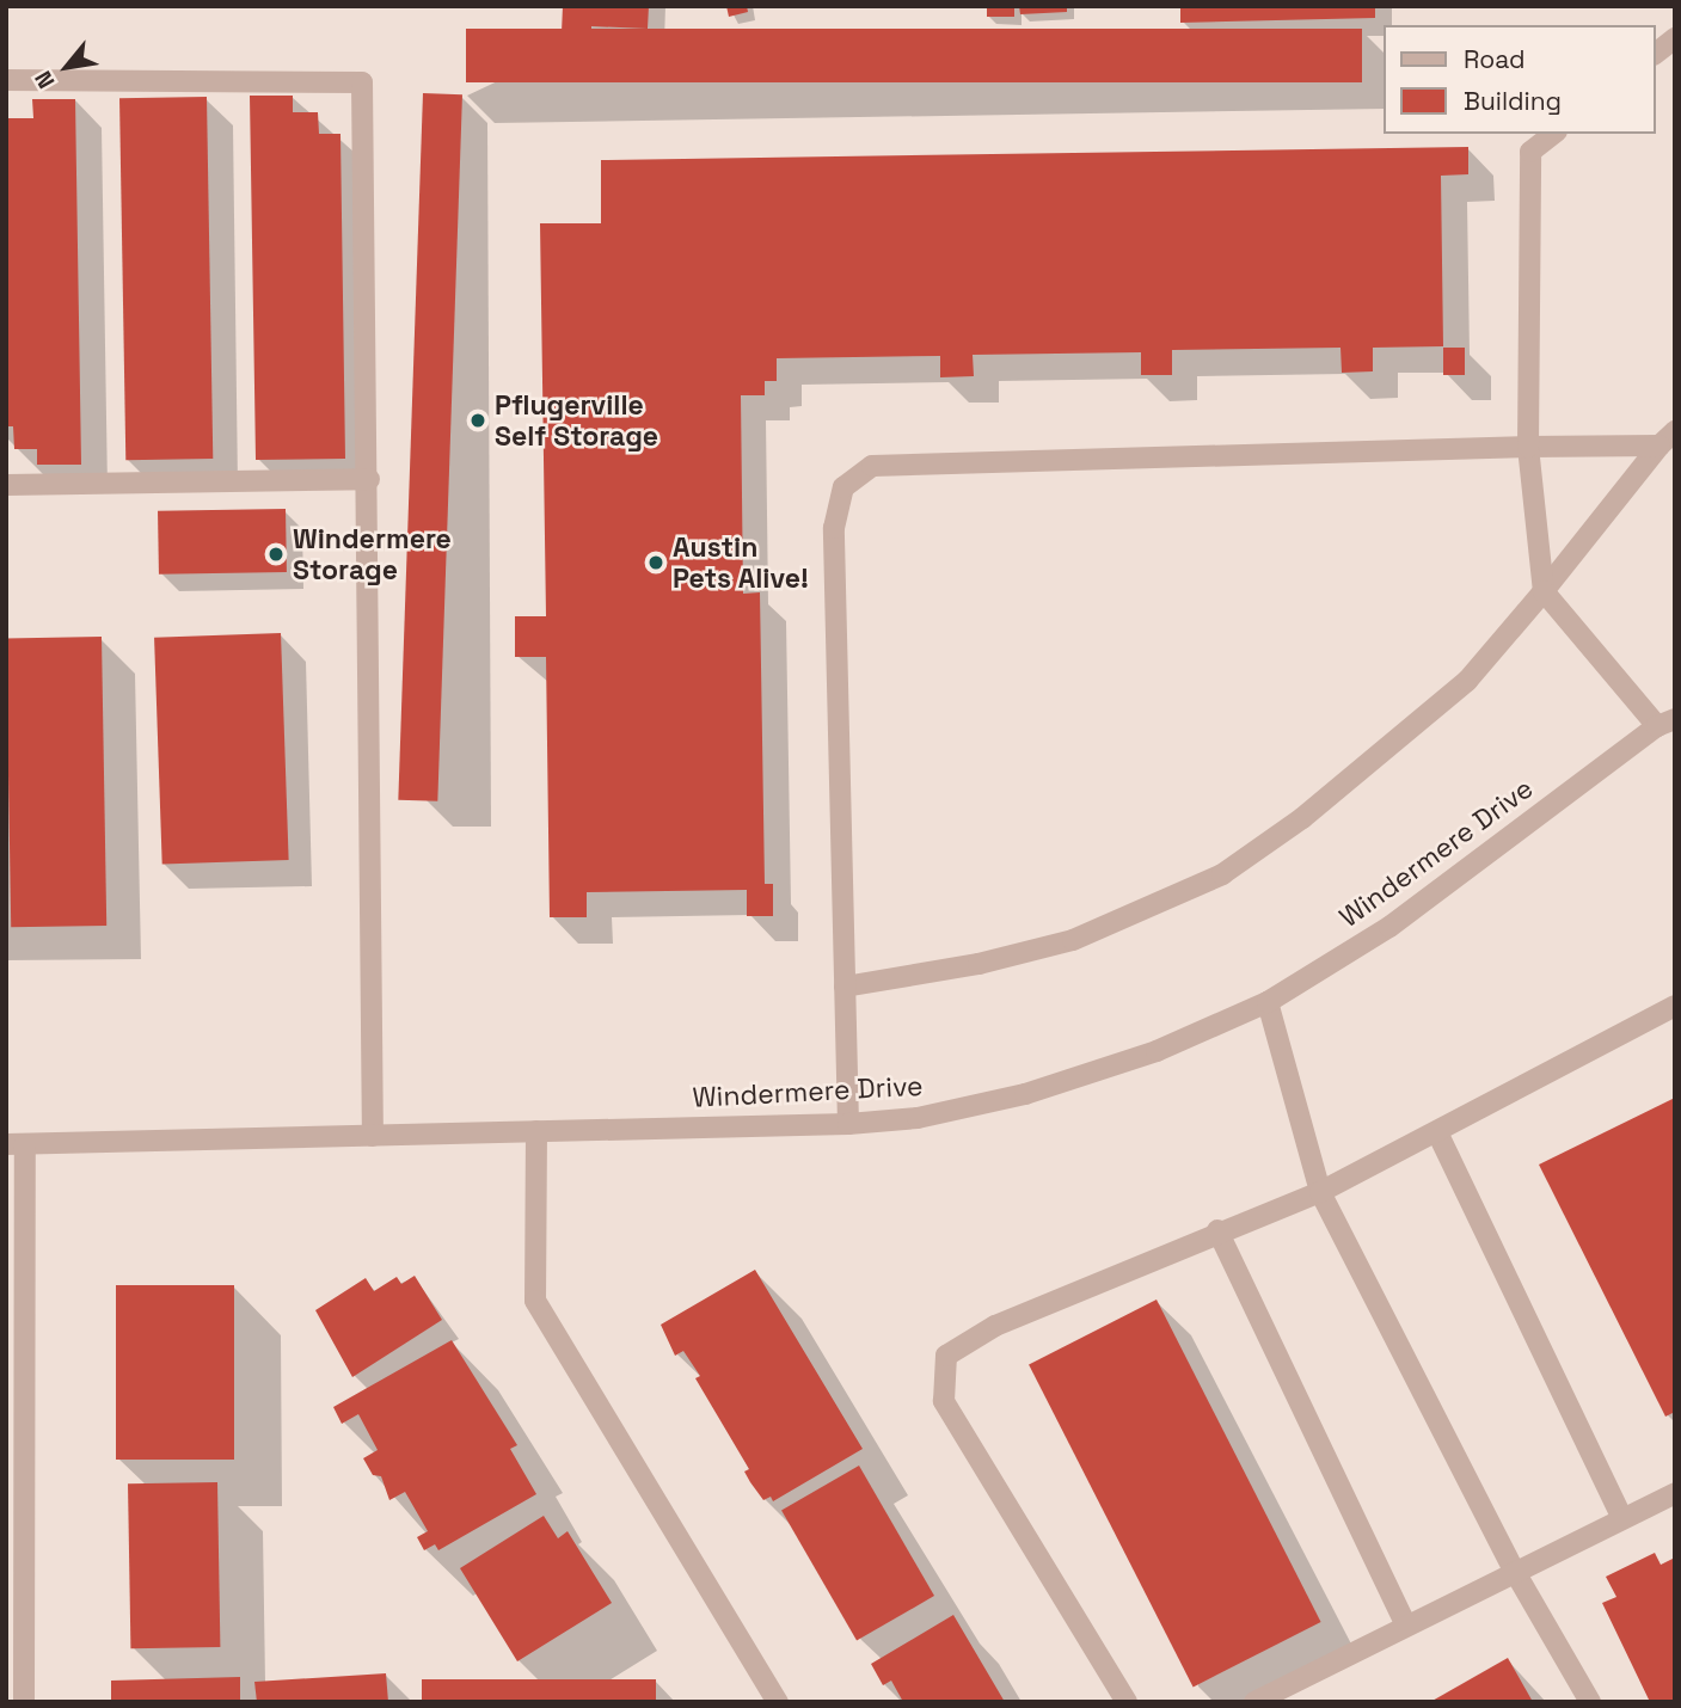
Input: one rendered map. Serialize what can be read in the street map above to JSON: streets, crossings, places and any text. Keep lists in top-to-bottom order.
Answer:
{
  "streets": {
    "street": ["Windermere Drive"]
  },
  "places": ["Pflugerville Self Storage", "Windermere Storage", "Austin Pets Alive!"],
  "legend": ["Road", "Building"],
  "north": "bottom left"
}
